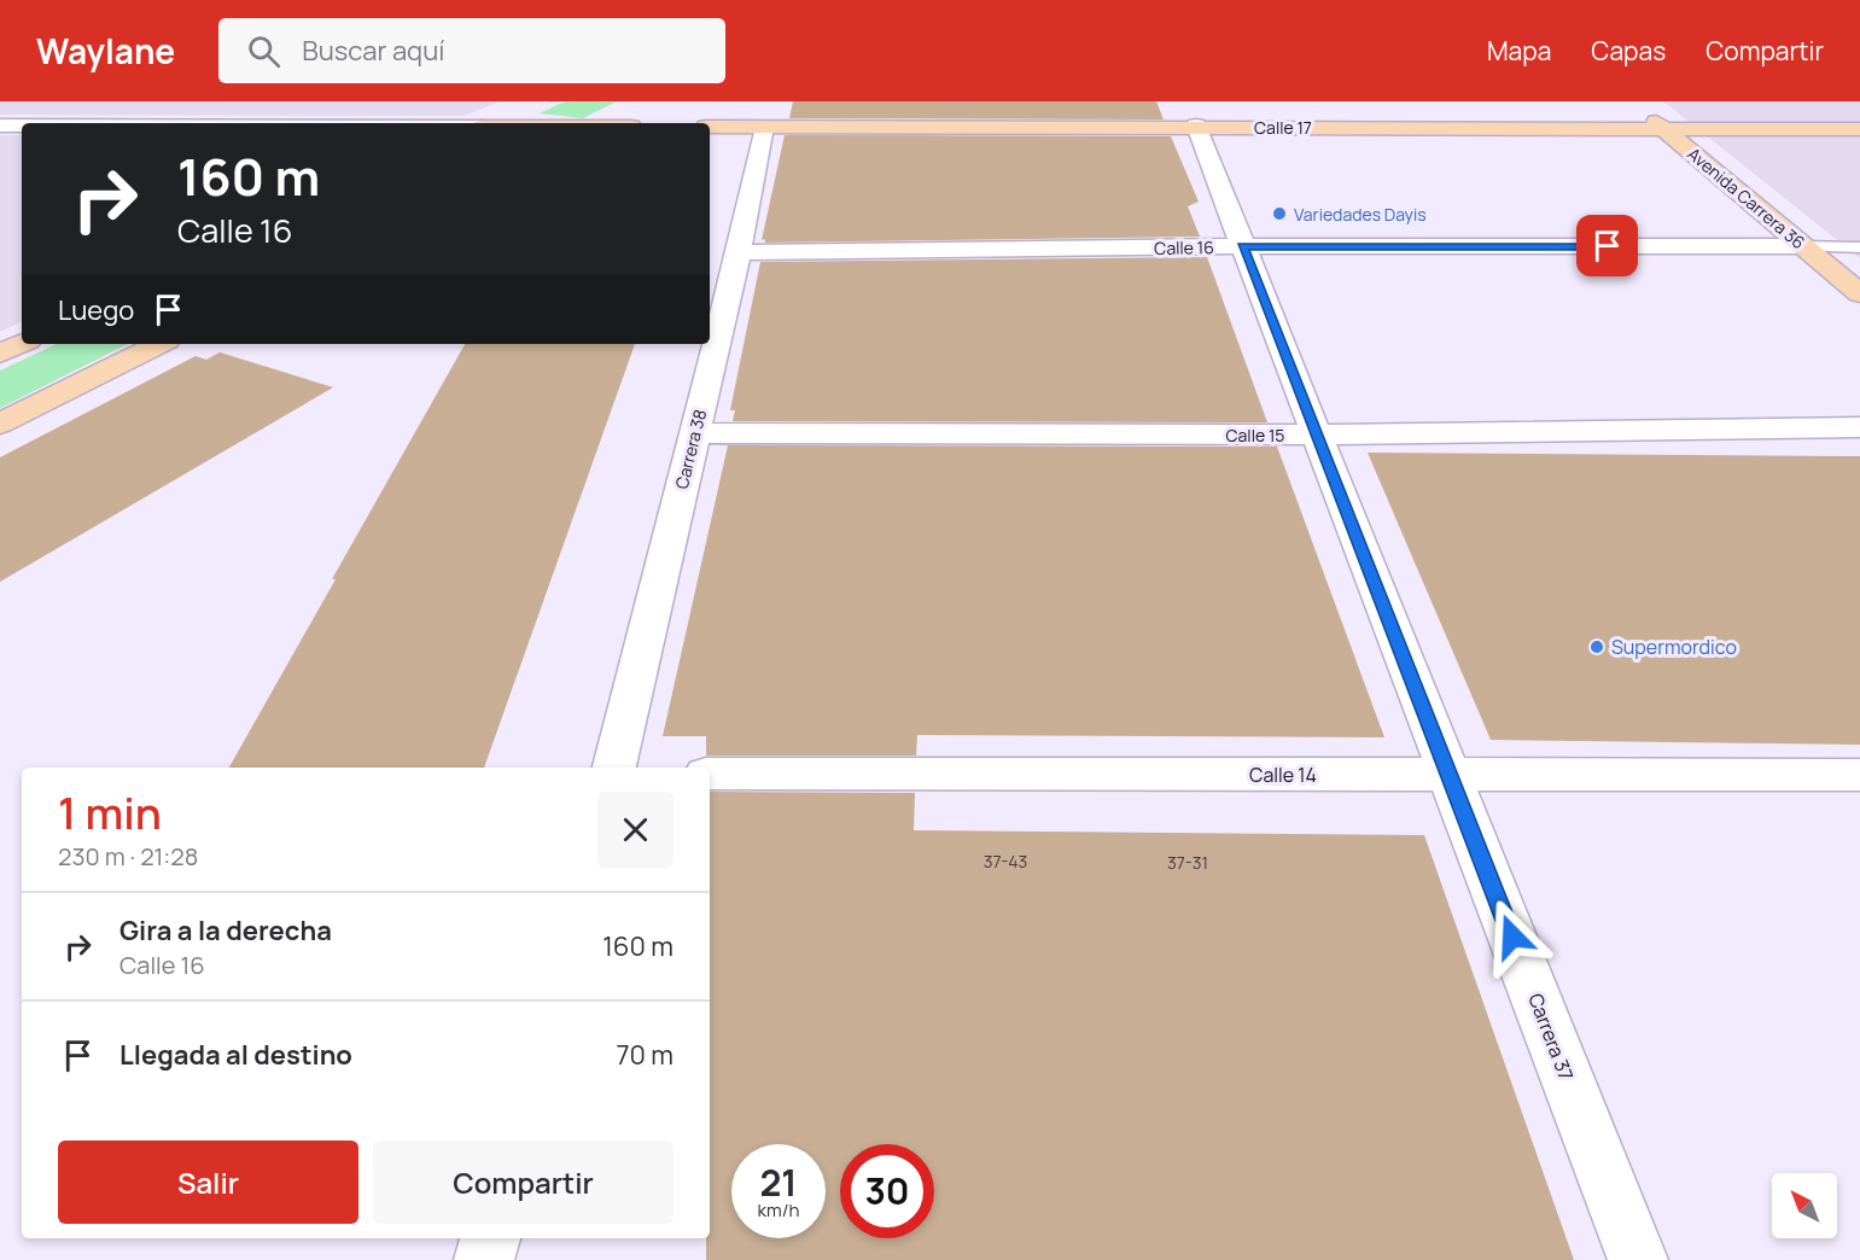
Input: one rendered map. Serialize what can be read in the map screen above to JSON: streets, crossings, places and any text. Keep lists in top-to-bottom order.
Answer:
{
  "streets": {
    "street": [
      "Calle 17",
      "Avenida Carrera 36",
      "Calle 16",
      "Calle 15",
      "Carrera 38",
      "Calle 14",
      "Carrera 37"
    ]
  },
  "crossings": [
    ["Calle 17", "Avenida Carrera 36"],
    ["Calle 17", "Carrera 38"],
    ["Calle 17", "Carrera 37"],
    ["Avenida Carrera 36", "Calle 16"],
    ["Calle 16", "Carrera 38"],
    ["Calle 16", "Carrera 37"],
    ["Calle 15", "Carrera 38"],
    ["Calle 15", "Carrera 37"],
    ["Calle 14", "Carrera 37"]
  ],
  "places": ["Variedades Dayis", "Supermordico"],
  "house_numbers": ["37-43", "37-31"],
  "north": "top left",
  "page": {
    "header": "Waylane",
    "search": "Buscar aquí",
    "nav": ["Mapa", "Capas", "Compartir"],
    "turn": ["160 m", "Calle 16"],
    "then": "Luego",
    "heading": ["1 min", "230 m · 21:28"],
    "list": [
      {
        "name": "Gira a la derecha",
        "note": "Calle 16",
        "value": "160 m"
      },
      {
        "name": "Llegada al destino",
        "value": "70 m"
      }
    ],
    "buttons": ["Salir", "Compartir"],
    "speed": "21 km/h",
    "limit": "30"
  }
}
